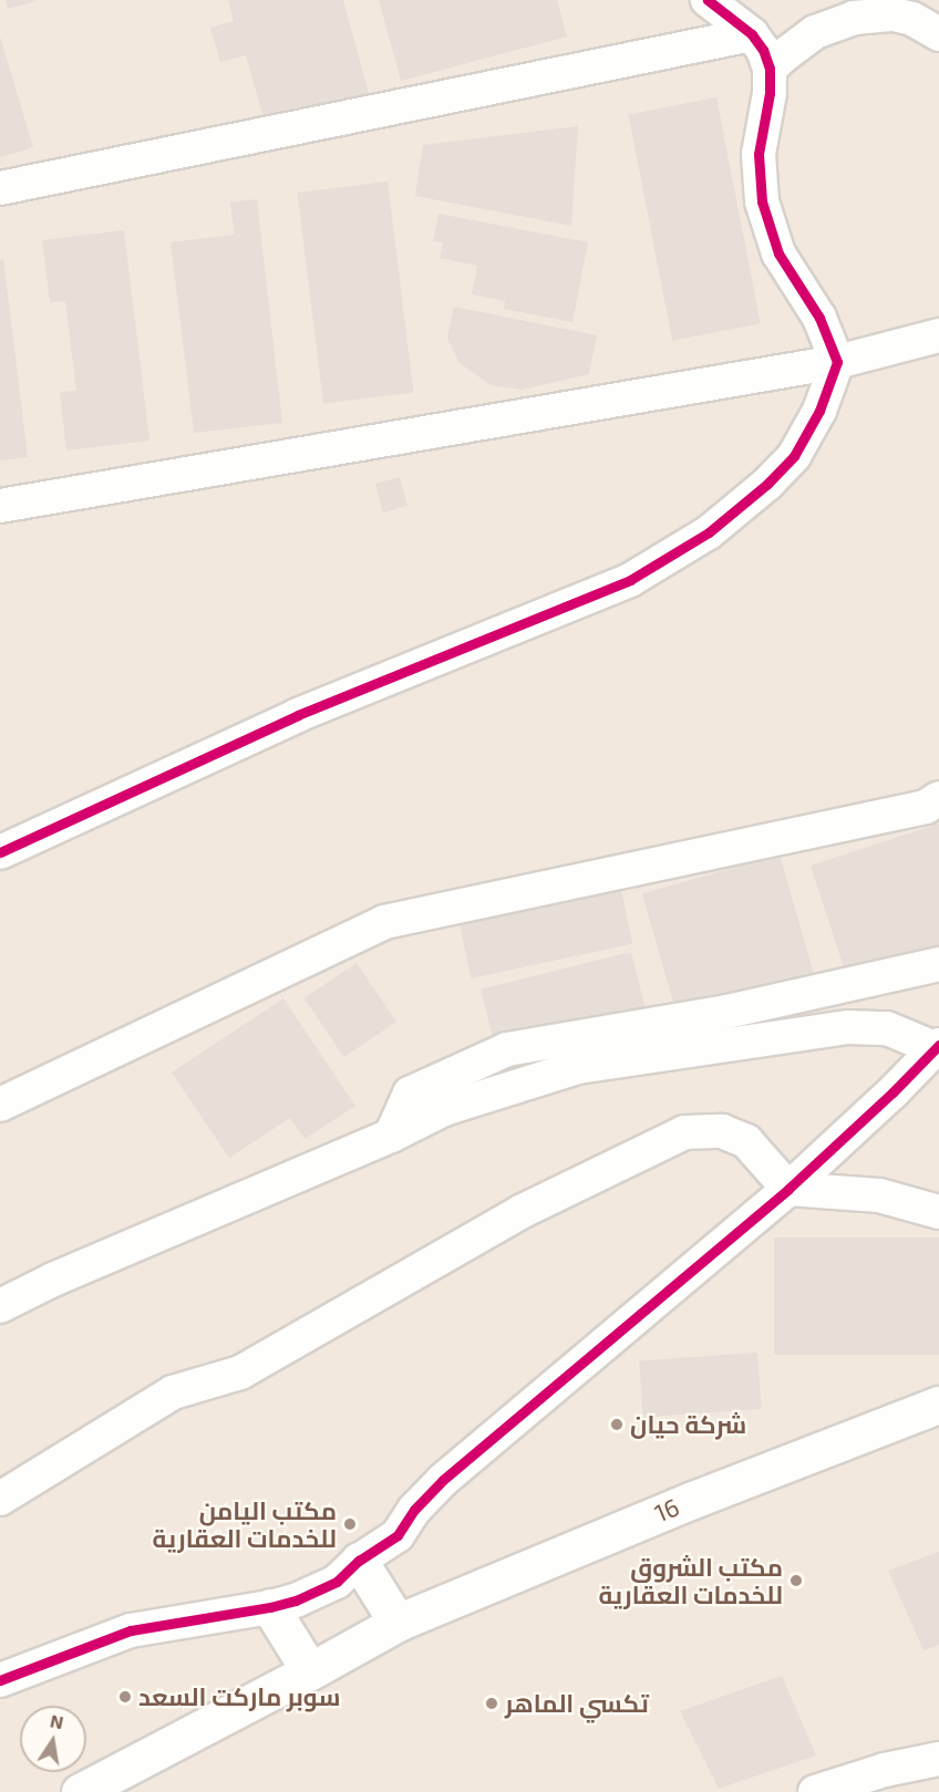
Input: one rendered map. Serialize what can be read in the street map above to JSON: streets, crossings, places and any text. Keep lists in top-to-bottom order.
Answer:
{
  "streets": {
    "street": ["16"]
  },
  "places": [
    "شركة حيان",
    "مكتب اليامن للخدمات العقارية",
    "مكتب الشروق للخدمات العقارية",
    "سوبر ماركت السعد",
    "تكسي الماهر"
  ],
  "north": "top"
}
